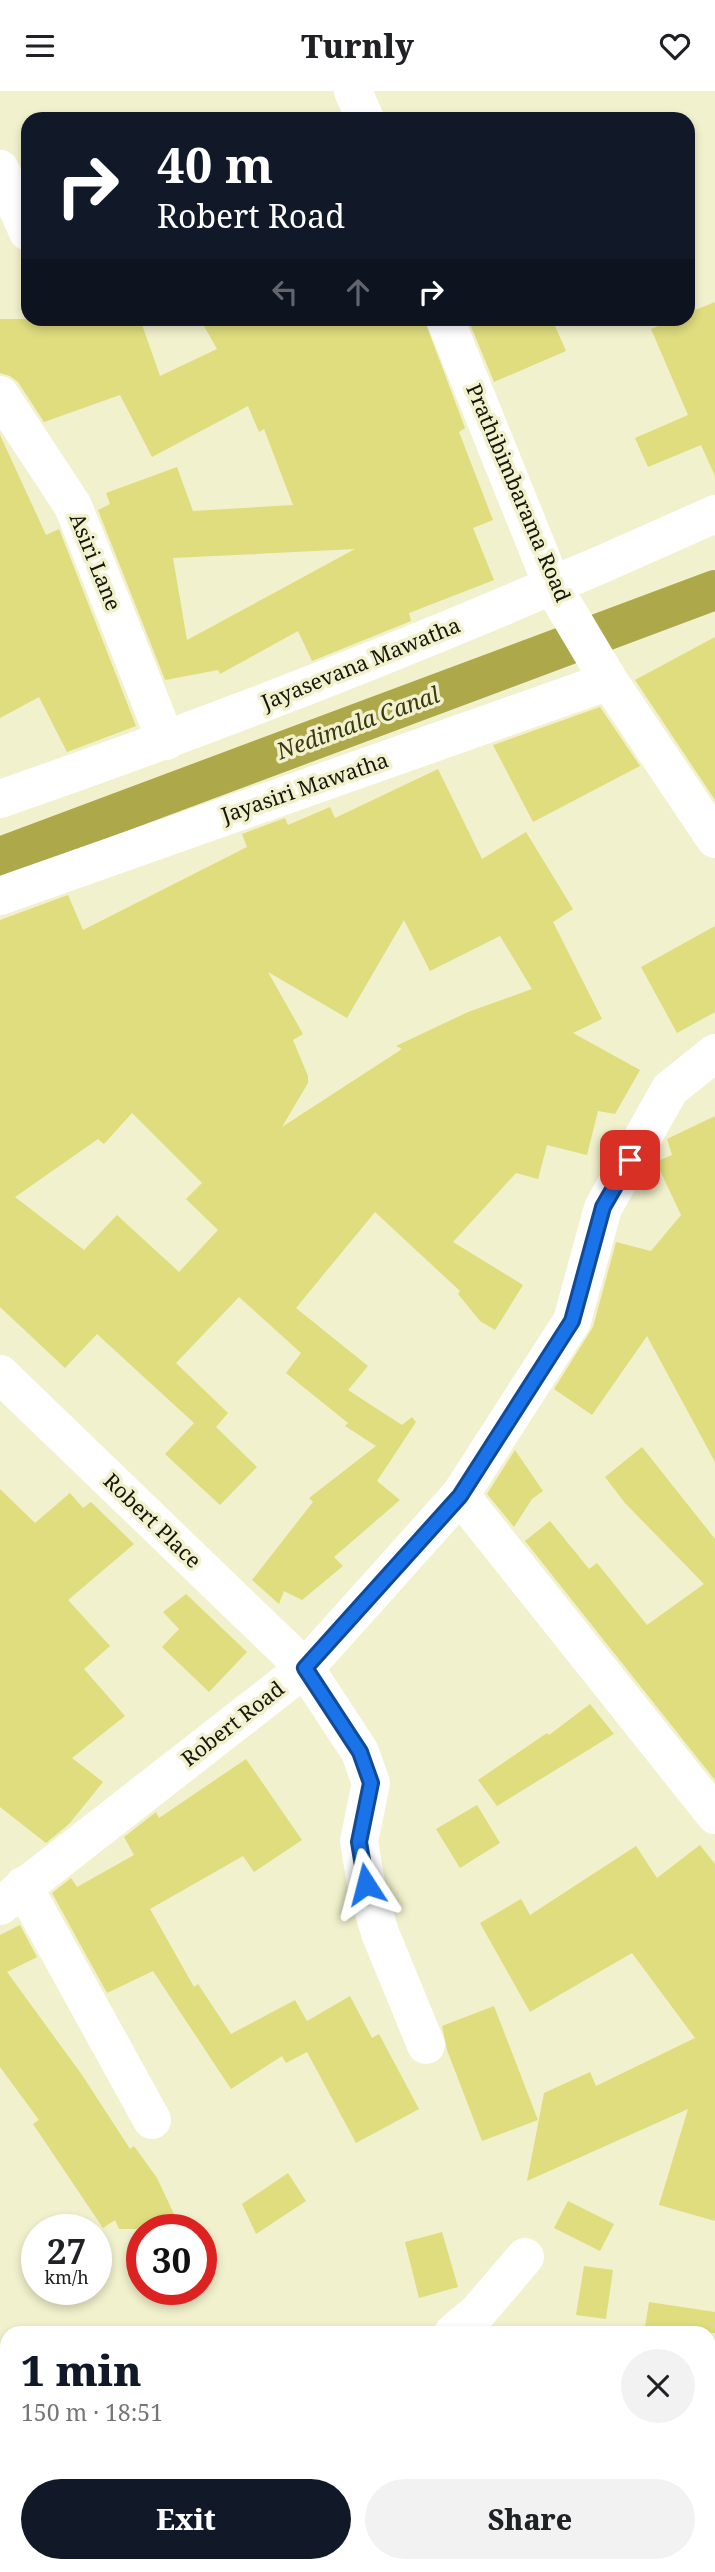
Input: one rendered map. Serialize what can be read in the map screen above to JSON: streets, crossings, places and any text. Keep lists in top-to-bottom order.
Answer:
{
  "streets": {
    "street": [
      "Prathibimbarama Road",
      "Asiri Lane",
      "Jayasevana Mawatha",
      "Jayasiri Mawatha",
      "Robert Place",
      "Robert Road"
    ]
  },
  "crossings": [
    ["Prathibimbarama Road", "Jayasevana Mawatha"],
    ["Prathibimbarama Road", "Jayasiri Mawatha"],
    ["Asiri Lane", "Jayasevana Mawatha"],
    ["Robert Place", "Robert Road"]
  ],
  "water": ["Nedimala Canal"],
  "page": {
    "header": "Turnly",
    "turn": ["40 m", "Robert Road"],
    "speed": "27 km/h",
    "limit": "30",
    "heading": ["1 min", "150 m · 18:51"],
    "buttons": ["Exit", "Share"]
  }
}
